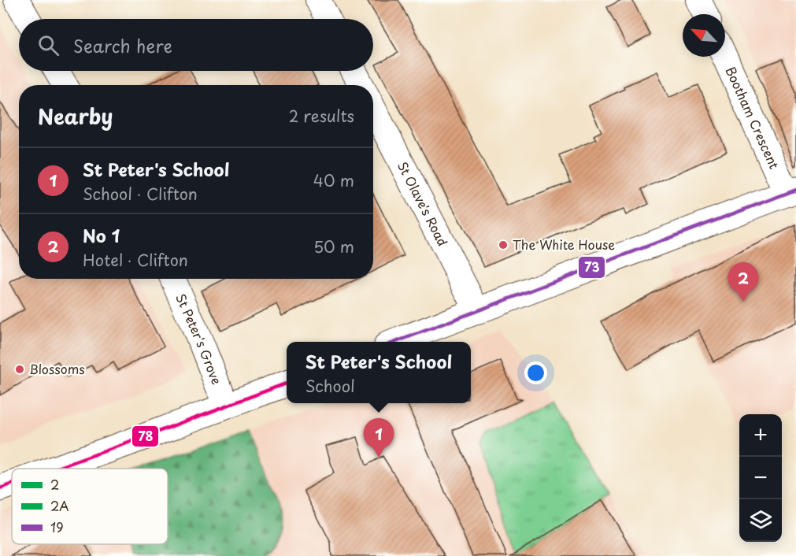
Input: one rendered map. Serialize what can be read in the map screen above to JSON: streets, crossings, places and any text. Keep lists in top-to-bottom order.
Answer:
{
  "streets": {
    "street": ["Bootham Crescent", "St Olave's Road", "St Peter's Grove"]
  },
  "places": ["The White House", "Blossoms"],
  "lines": ["transit line 73", "transit line 78"],
  "legend": ["2", "2A", "19"],
  "north": "top left",
  "page": {
    "search": "Search here",
    "heading": ["Nearby", "2 results"],
    "list": [
      {
        "mark": "1",
        "name": "St Peter's School",
        "note": "School · Clifton",
        "value": "40 m"
      },
      {
        "mark": "2",
        "name": "No 1",
        "note": "Hotel · Clifton",
        "value": "50 m"
      }
    ],
    "pins": ["2", "1"],
    "popup": ["St Peter's School", "School"],
    "map_buttons": ["+", "−"]
  }
}
